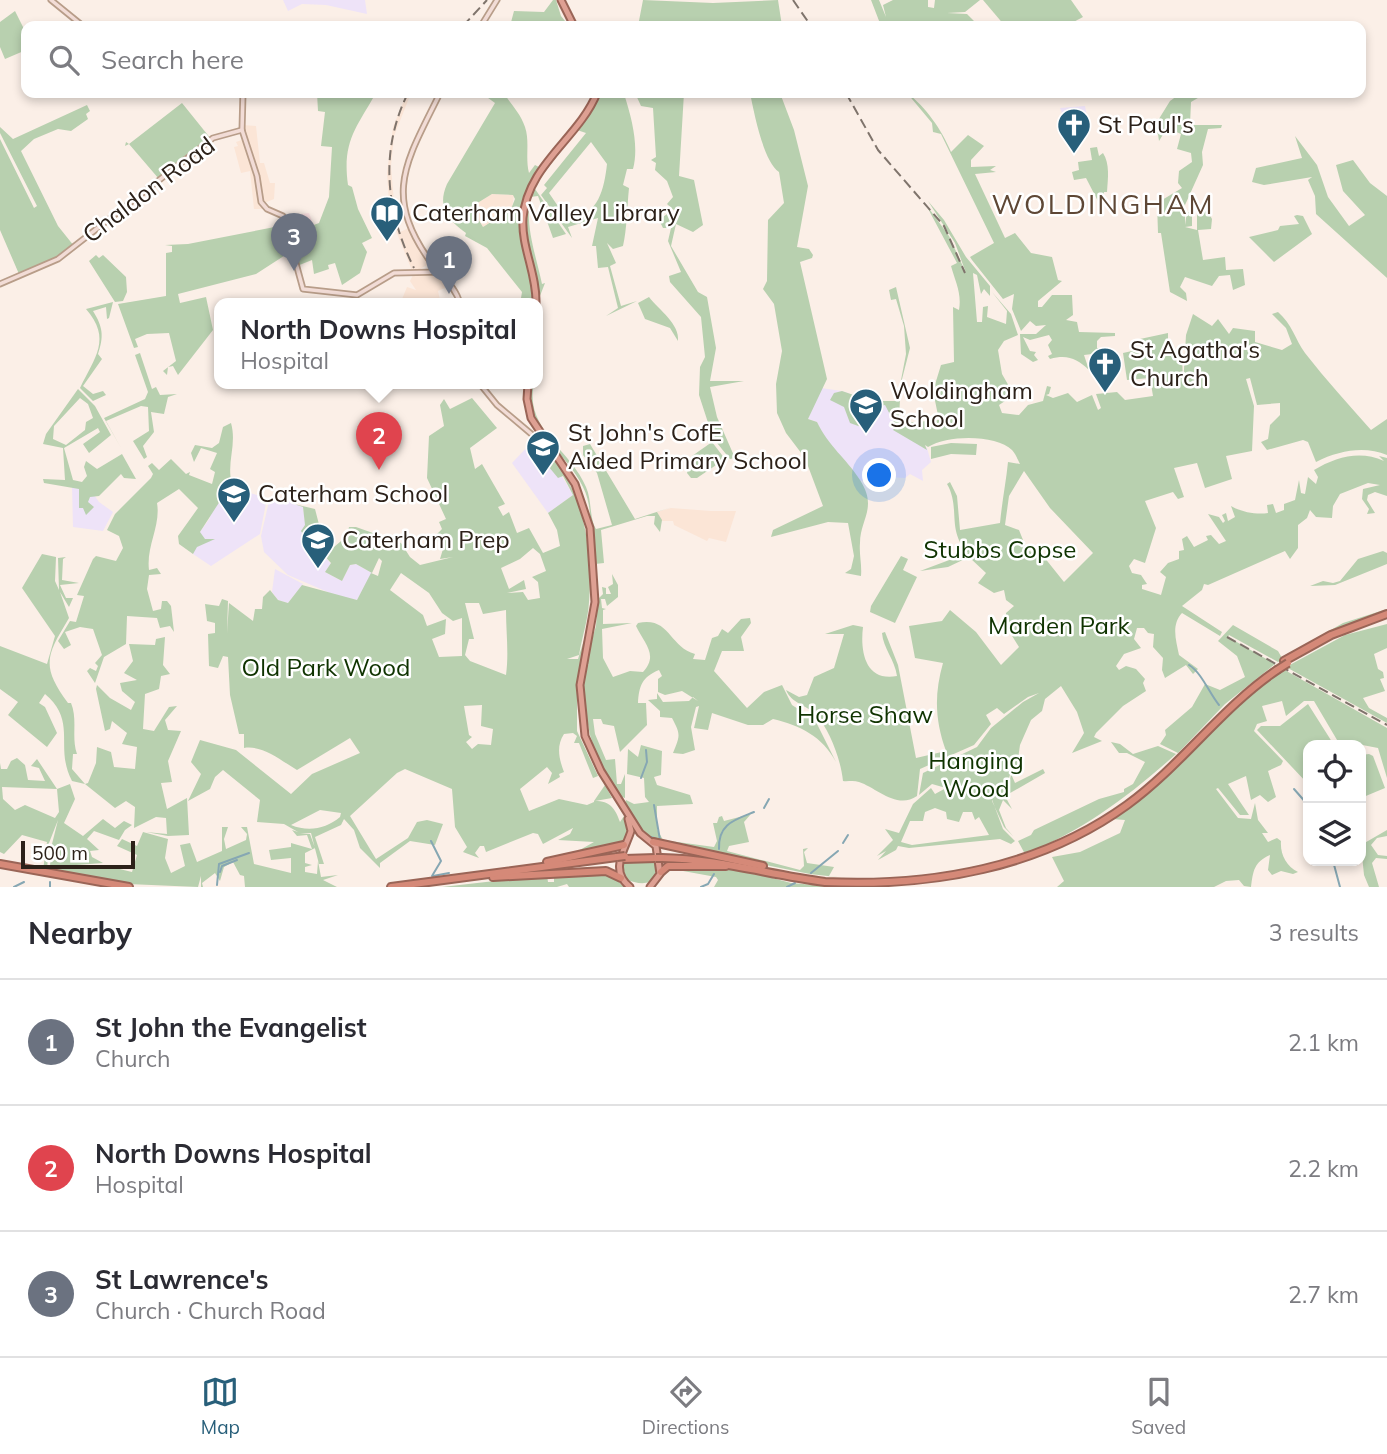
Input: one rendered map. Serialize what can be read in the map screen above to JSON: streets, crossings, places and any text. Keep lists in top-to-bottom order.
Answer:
{
  "streets": {
    "main road": ["Chaldon Road"]
  },
  "districts": ["WOLDINGHAM"],
  "parks": [
    "Stubbs Copse",
    "Marden Park",
    "Old Park Wood",
    "Horse Shaw",
    "Hanging Wood"
  ],
  "places": {
    "church": ["St Paul's", "St Agatha's Church"],
    "library": ["Caterham Valley Library"],
    "school or university": [
      "Woldingham School",
      "St John's CofE Aided Primary School",
      "Caterham School",
      "Caterham Prep"
    ]
  },
  "scale_bar": "500 m",
  "page": {
    "search": "Search here",
    "pins": ["3", "1", "2"],
    "popup": ["North Downs Hospital", "Hospital"],
    "scale": "500 m",
    "heading": ["Nearby", "3 results"],
    "list": [
      {
        "mark": "1",
        "name": "St John the Evangelist",
        "note": "Church",
        "value": "2.1 km"
      },
      {
        "mark": "2",
        "name": "North Downs Hospital",
        "note": "Hospital",
        "value": "2.2 km"
      },
      {
        "mark": "3",
        "name": "St Lawrence's",
        "note": "Church · Church Road",
        "value": "2.7 km"
      }
    ],
    "nav": ["Map", "Directions", "Saved"]
  }
}
